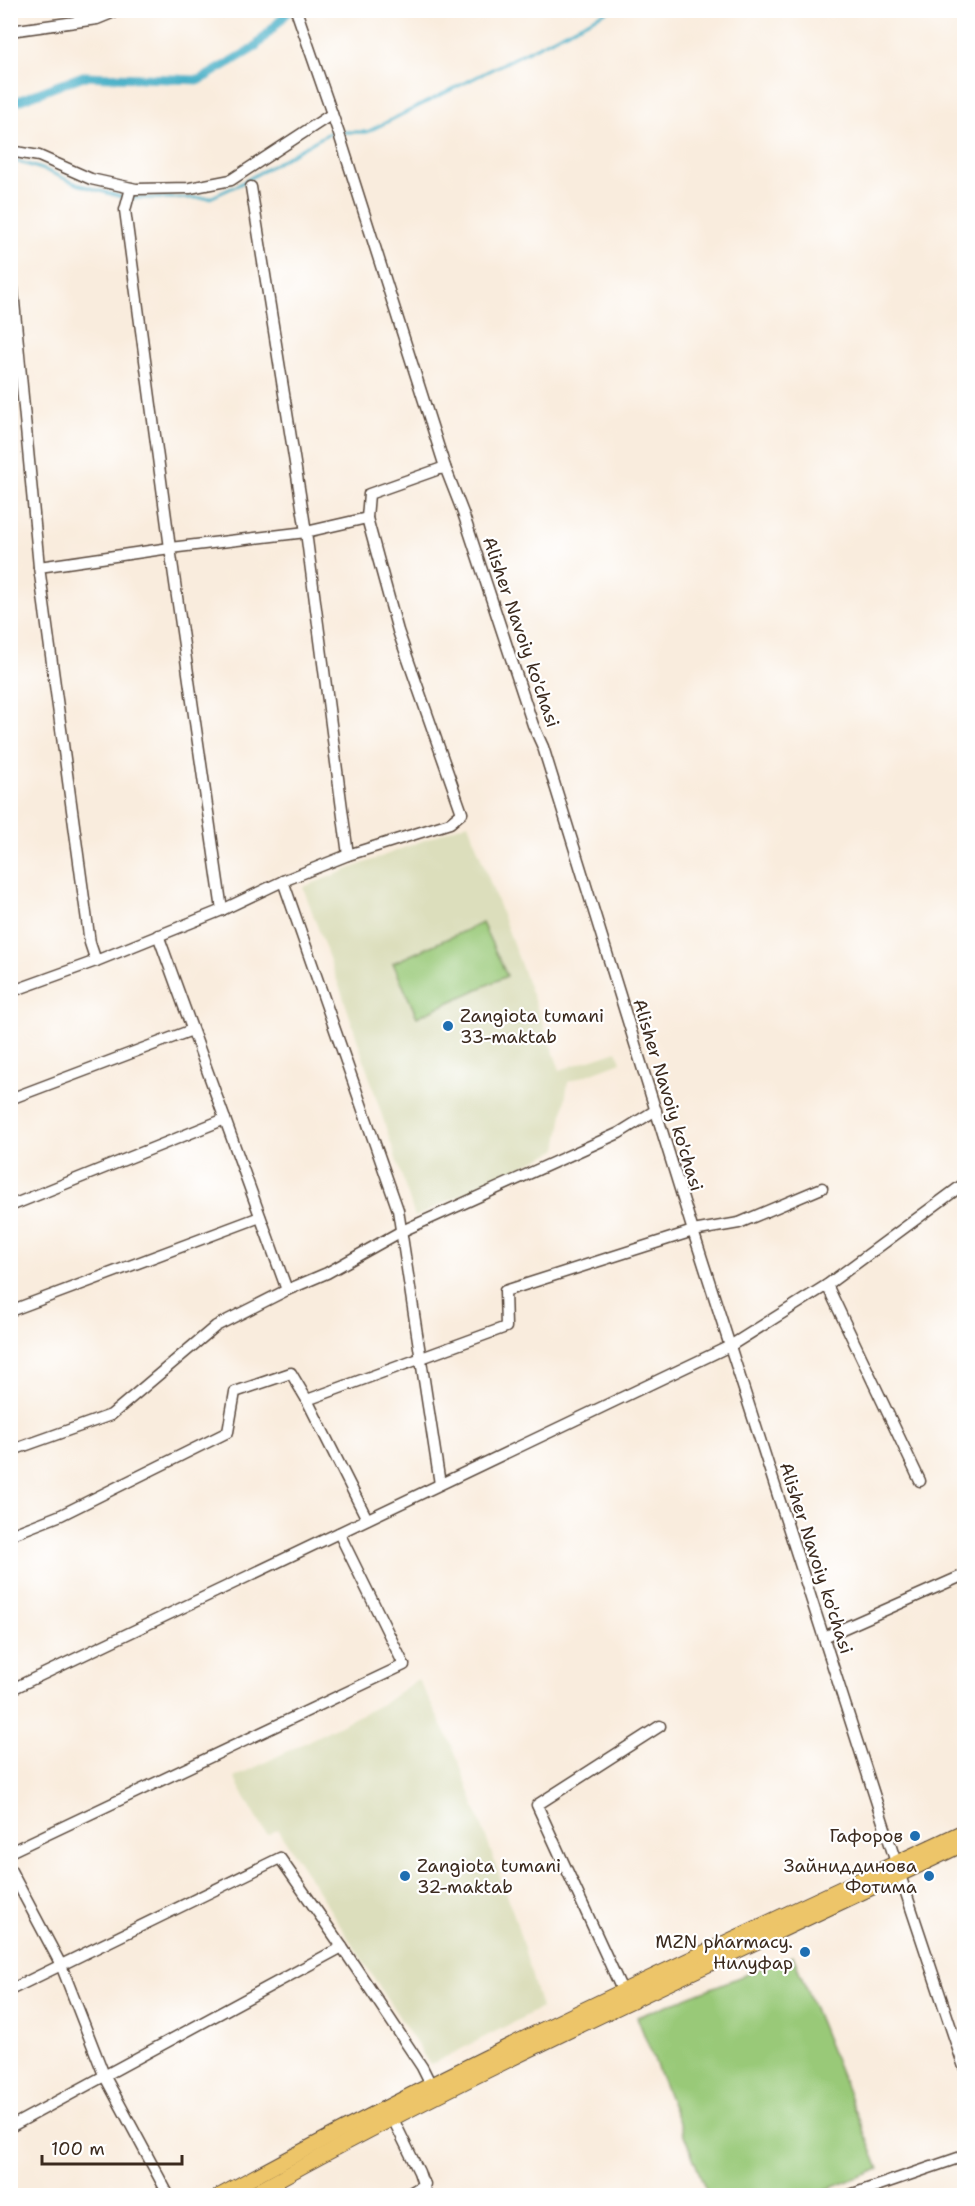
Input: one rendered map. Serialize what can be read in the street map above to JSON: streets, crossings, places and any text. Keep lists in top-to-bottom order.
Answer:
{
  "streets": {
    "street": ["Alisher Navoiy ko'chasi"]
  },
  "places": [
    "Zangiota tumani 33-maktab",
    "Гафоров",
    "Zangiota tumani 32-maktab",
    "Зайниддинова Фотима",
    "MZN pharmacy. Нилуфар"
  ],
  "scale_bar": "100 m"
}
